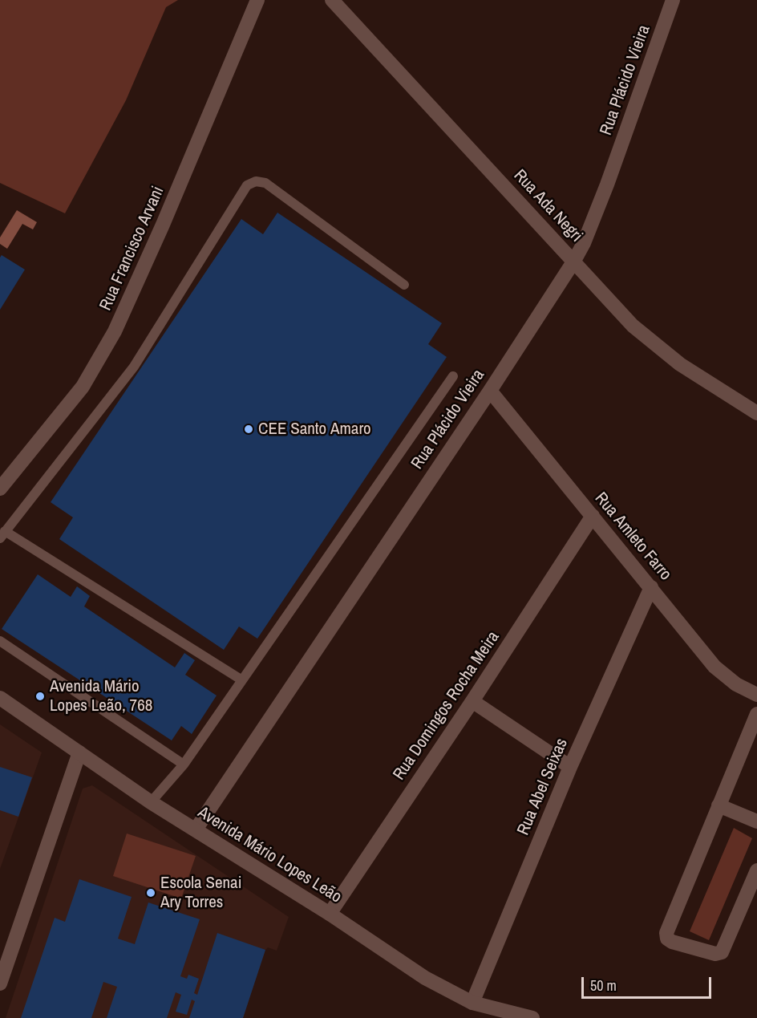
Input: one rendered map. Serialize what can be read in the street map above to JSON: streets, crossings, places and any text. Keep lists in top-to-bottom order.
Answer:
{
  "streets": {
    "street": [
      "Rua Plácido Vieira",
      "Rua Ada Negri",
      "Rua Francisco Arvani",
      "Rua Amleto Farro",
      "Rua Domingos Rocha Meira",
      "Rua Abel Seixas",
      "Avenida Mário Lopes Leão"
    ]
  },
  "crossings": [
    ["Rua Plácido Vieira", "Rua Ada Negri"],
    ["Rua Plácido Vieira", "Rua Amleto Farro"],
    ["Rua Plácido Vieira", "Avenida Mário Lopes Leão"],
    ["Rua Amleto Farro", "Rua Domingos Rocha Meira"],
    ["Rua Amleto Farro", "Rua Abel Seixas"],
    ["Rua Domingos Rocha Meira", "Avenida Mário Lopes Leão"],
    ["Rua Abel Seixas", "Avenida Mário Lopes Leão"]
  ],
  "places": ["CEE Santo Amaro", "Avenida Mário Lopes Leão, 768", "Escola Senai Ary Torres"],
  "scale_bar": "50 m"
}
